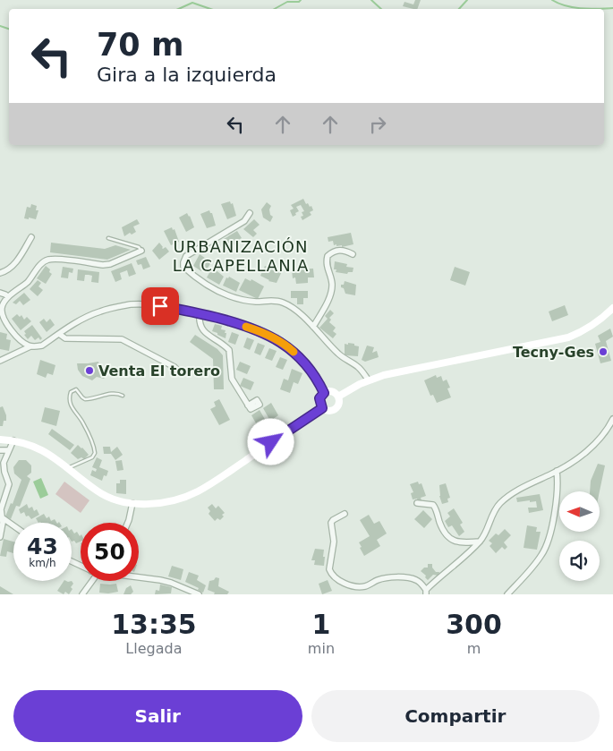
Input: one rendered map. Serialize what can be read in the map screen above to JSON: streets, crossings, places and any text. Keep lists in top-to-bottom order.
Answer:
{
  "districts": ["URBANIZACIÓN LA CAPELLANIA"],
  "places": ["Tecny-Ges", "Venta El torero"],
  "north": "left",
  "page": {
    "turn": ["70 m", "Gira a la izquierda"],
    "speed": "43 km/h",
    "limit": "50",
    "eta": [
      "13:35",
      "Llegada",
      "1",
      "min",
      "300",
      "m"
    ],
    "buttons": ["Salir", "Compartir"]
  }
}
